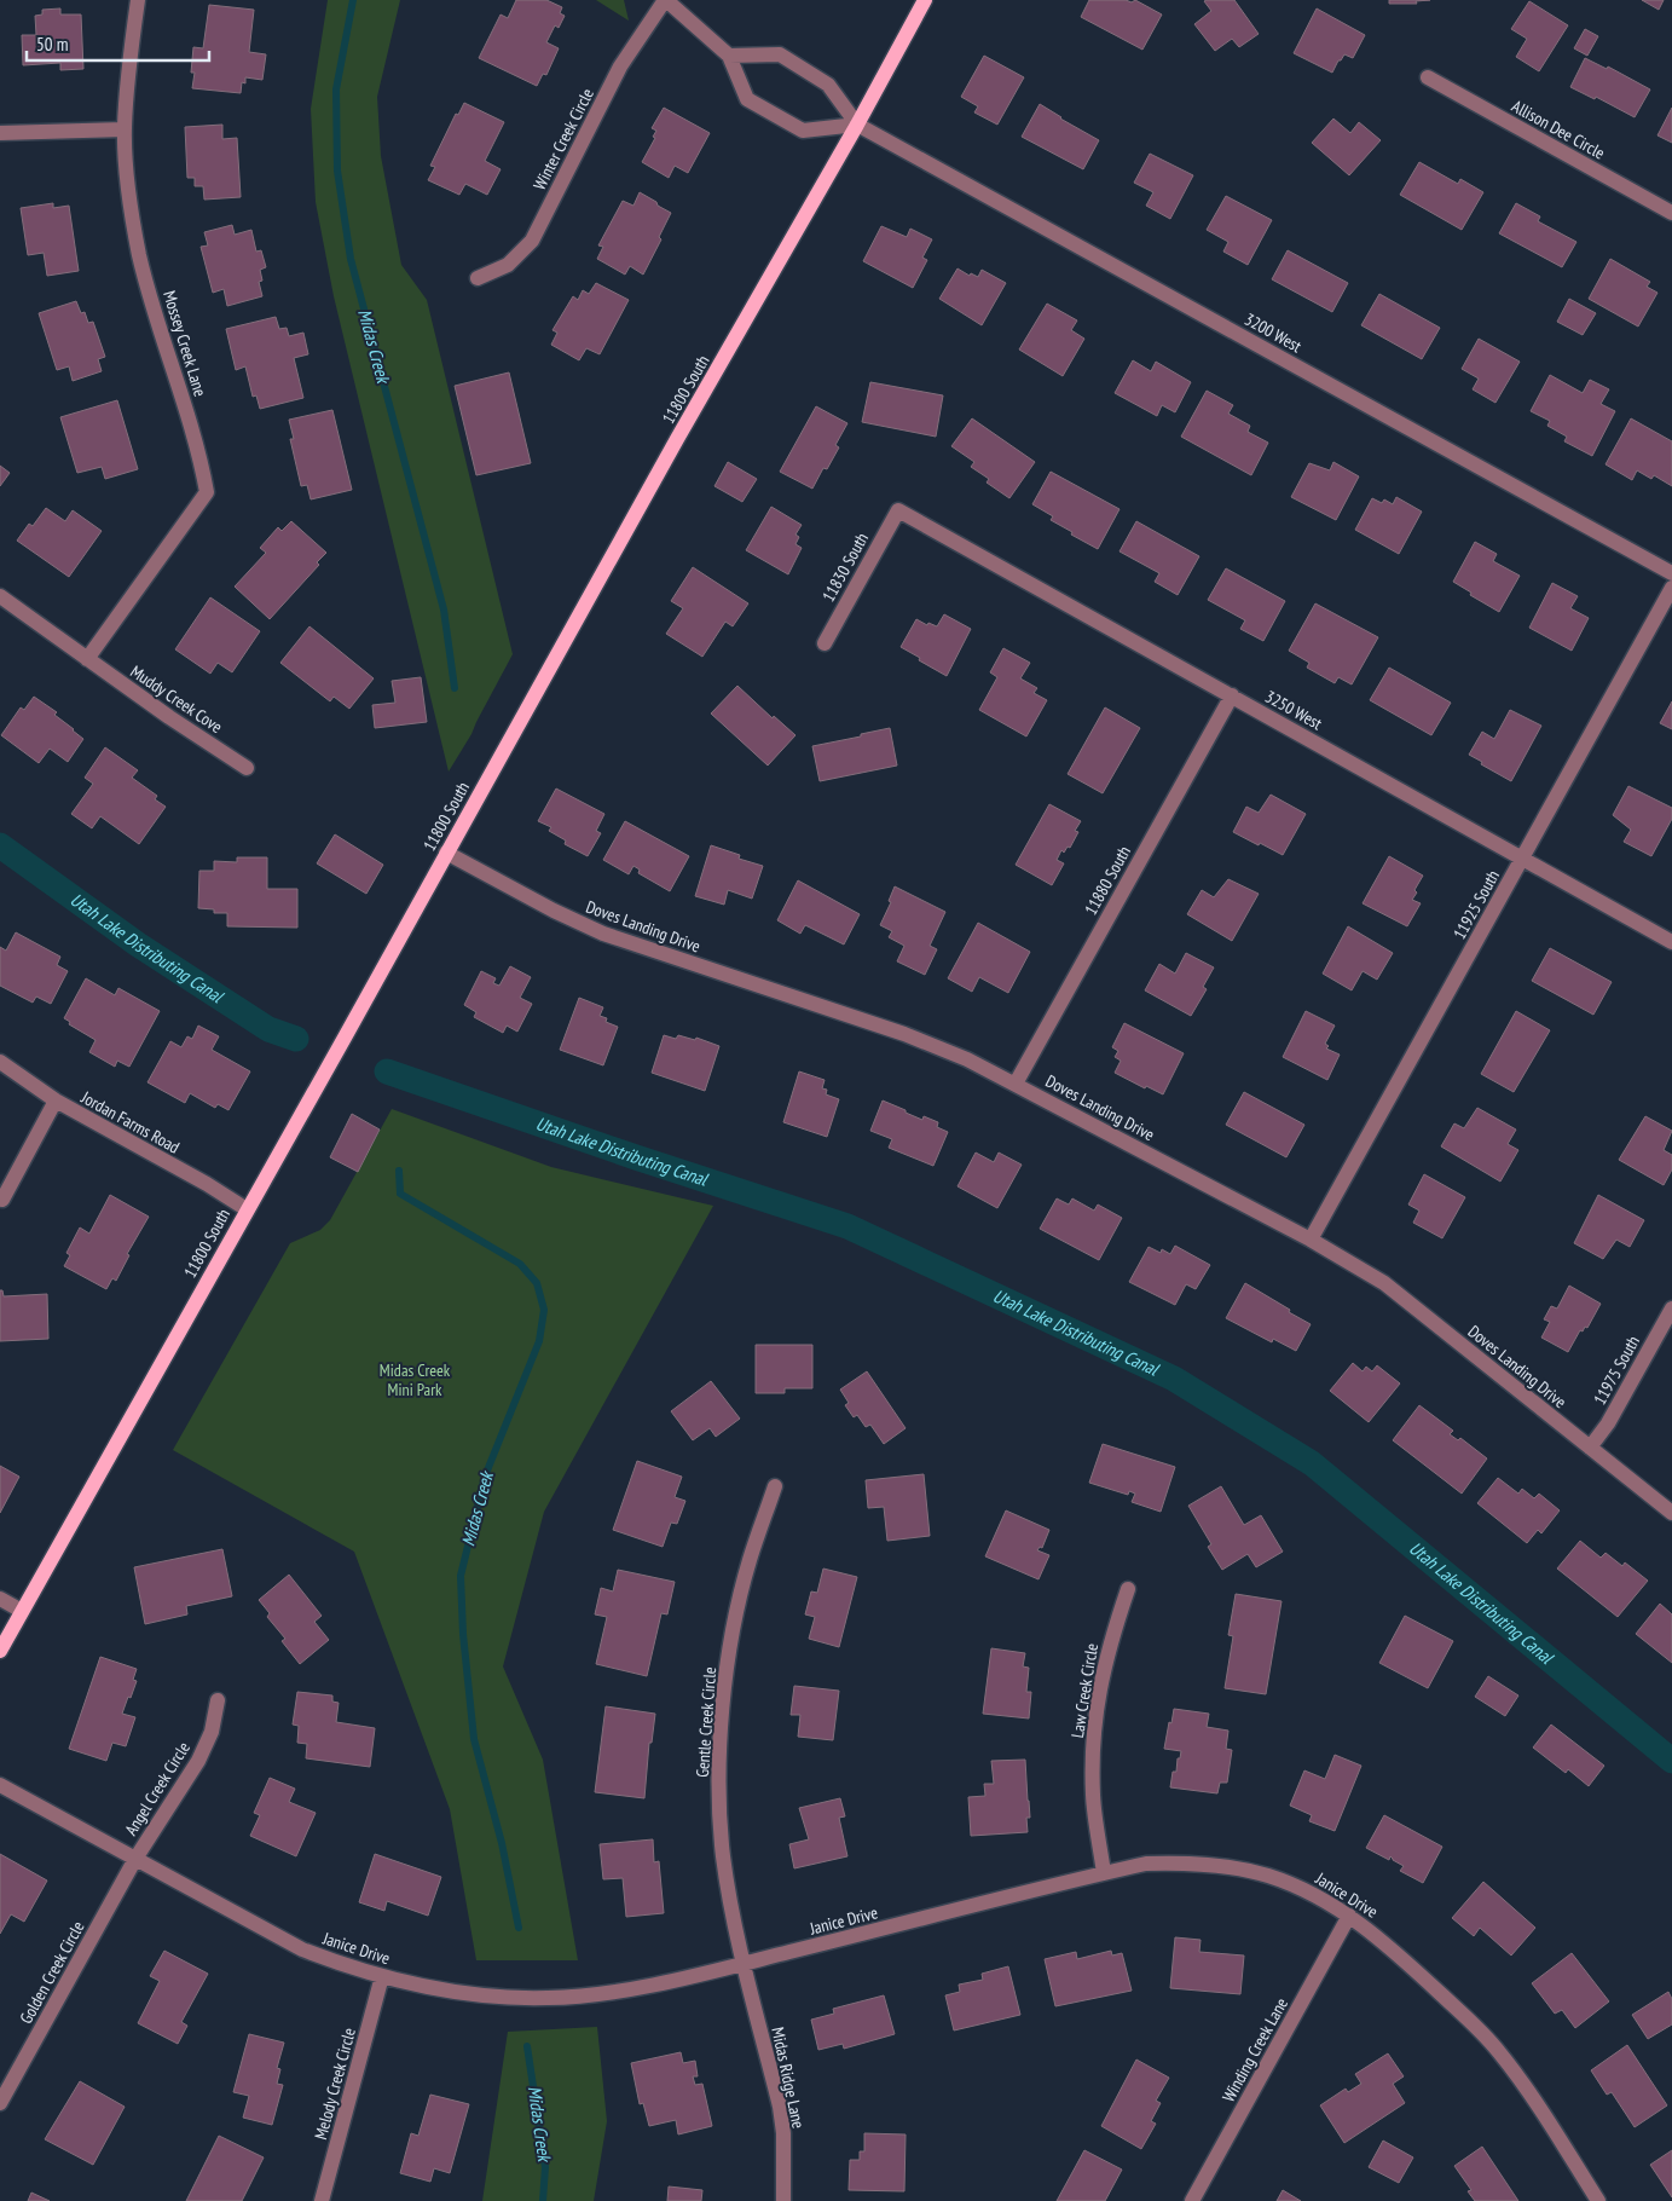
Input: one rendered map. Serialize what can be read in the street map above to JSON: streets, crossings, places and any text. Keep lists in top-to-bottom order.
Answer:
{
  "streets": {
    "main road": ["11800 South"],
    "street": [
      "Allison Dee Circle",
      "Winter Creek Circle",
      "3200 West",
      "Mossey Creek Lane",
      "11830 South",
      "Muddy Creek Cove",
      "3250 West",
      "11880 South",
      "11925 South",
      "Doves Landing Drive",
      "Jordan Farms Road",
      "11975 South",
      "Law Creek Circle",
      "Gentle Creek Circle",
      "Angel Creek Circle",
      "Janice Drive",
      "Golden Creek Circle",
      "Winding Creek Lane",
      "Midas Ridge Lane",
      "Melody Creek Circle"
    ]
  },
  "crossings": [
    ["3200 West", "11800 South"],
    ["Mossey Creek Lane", "Muddy Creek Cove"],
    ["11800 South", "Doves Landing Drive"],
    ["11800 South", "Jordan Farms Road"],
    ["11830 South", "3250 West"],
    ["3250 West", "11880 South"],
    ["3250 West", "11925 South"],
    ["11880 South", "Doves Landing Drive"],
    ["11925 South", "Doves Landing Drive"],
    ["Doves Landing Drive", "11975 South"],
    ["Law Creek Circle", "Janice Drive"],
    ["Gentle Creek Circle", "Janice Drive"],
    ["Gentle Creek Circle", "Midas Ridge Lane"],
    ["Angel Creek Circle", "Janice Drive"],
    ["Angel Creek Circle", "Golden Creek Circle"],
    ["Janice Drive", "Golden Creek Circle"],
    ["Janice Drive", "Winding Creek Lane"],
    ["Janice Drive", "Midas Ridge Lane"],
    ["Janice Drive", "Melody Creek Circle"]
  ],
  "water": ["Midas Creek", "Utah Lake Distributing Canal"],
  "parks": ["Midas Creek Mini Park"],
  "scale_bar": "50 m"
}
